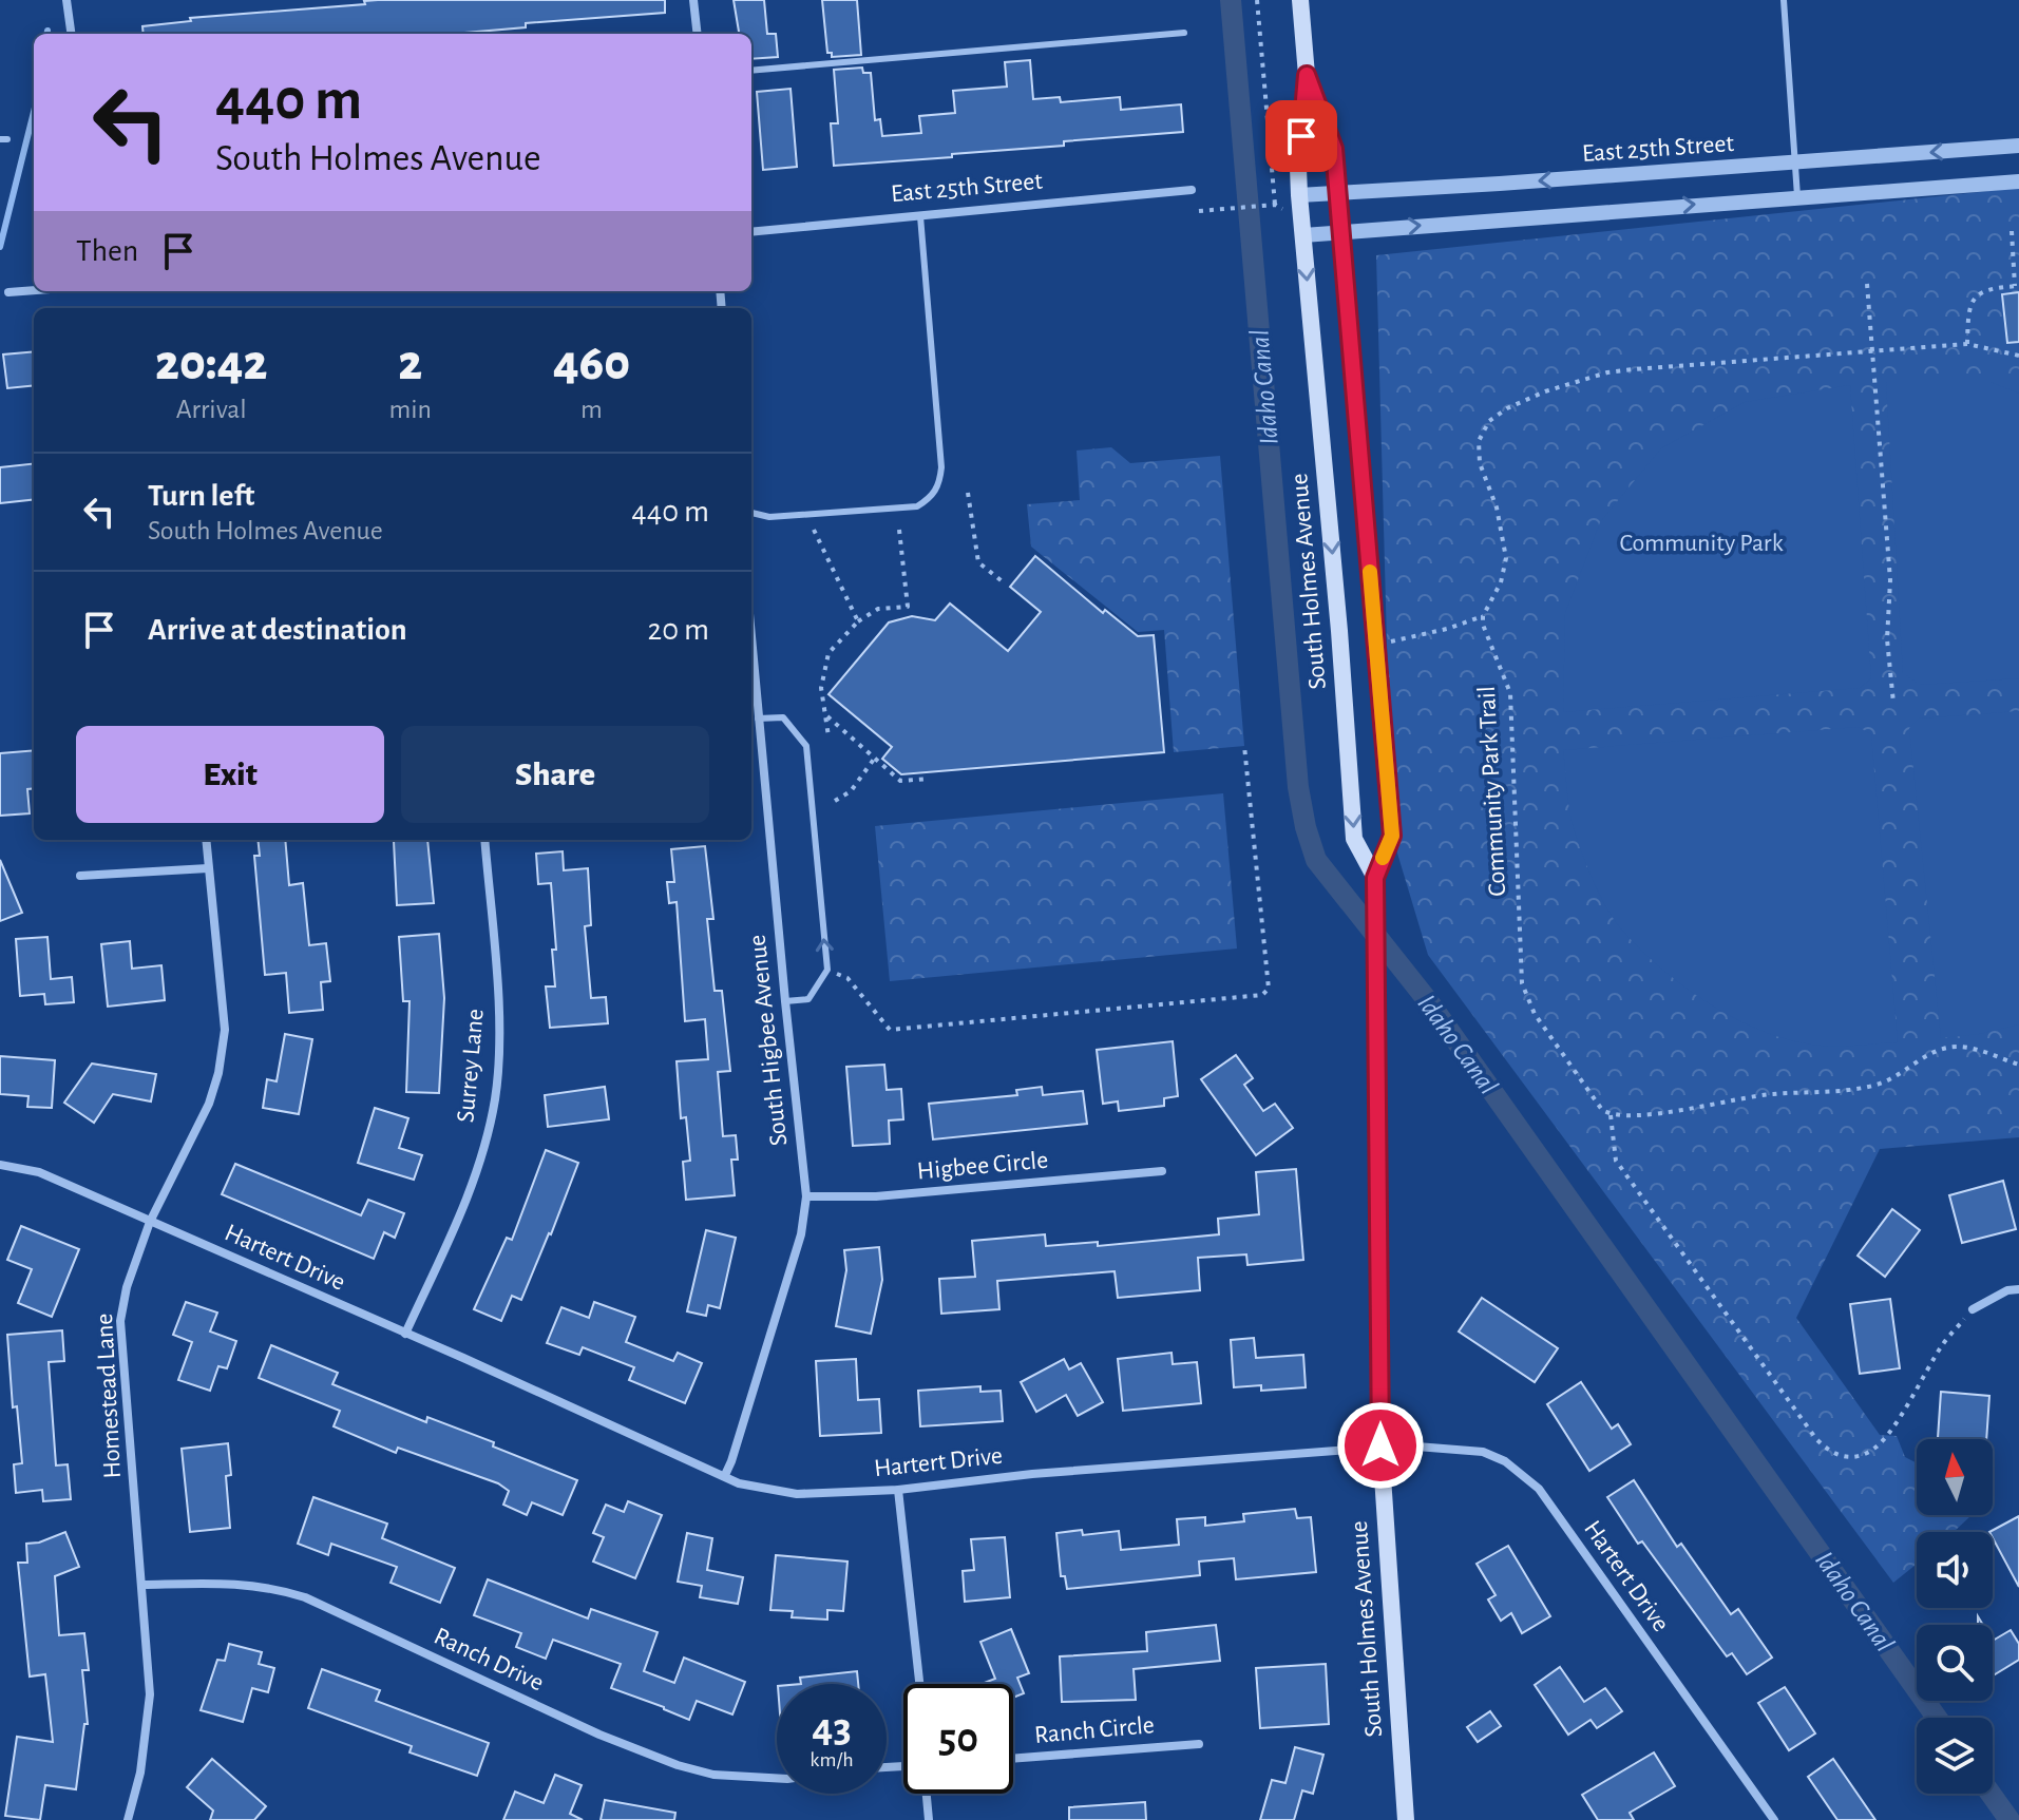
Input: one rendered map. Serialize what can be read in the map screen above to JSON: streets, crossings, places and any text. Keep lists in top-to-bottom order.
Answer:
{
  "streets": {
    "main road": ["South Holmes Avenue"],
    "street": [
      "East 25th Street",
      "South Higbee Avenue",
      "Surrey Lane",
      "Higbee Circle",
      "Hartert Drive",
      "Homestead Lane",
      "Ranch Drive",
      "Ranch Circle"
    ],
    "path": ["Community Park Trail"]
  },
  "crossings": [
    ["East 25th Street", "South Holmes Avenue"],
    ["South Holmes Avenue", "Hartert Drive"],
    ["South Higbee Avenue", "Higbee Circle"],
    ["South Higbee Avenue", "Hartert Drive"],
    ["Surrey Lane", "Hartert Drive"],
    ["Hartert Drive", "Homestead Lane"],
    ["Homestead Lane", "Ranch Drive"]
  ],
  "water": ["Idaho Canal"],
  "parks": ["Community Park"],
  "north": "top",
  "page": {
    "turn": ["440 m", "South Holmes Avenue"],
    "then": "Then",
    "eta": [
      "20:42",
      "Arrival",
      "2",
      "min",
      "460",
      "m"
    ],
    "list": [
      {
        "name": "Turn left",
        "note": "South Holmes Avenue",
        "value": "440 m"
      },
      {
        "name": "Arrive at destination",
        "value": "20 m"
      }
    ],
    "buttons": ["Exit", "Share"],
    "speed": "43 km/h",
    "limit": "50"
  }
}
